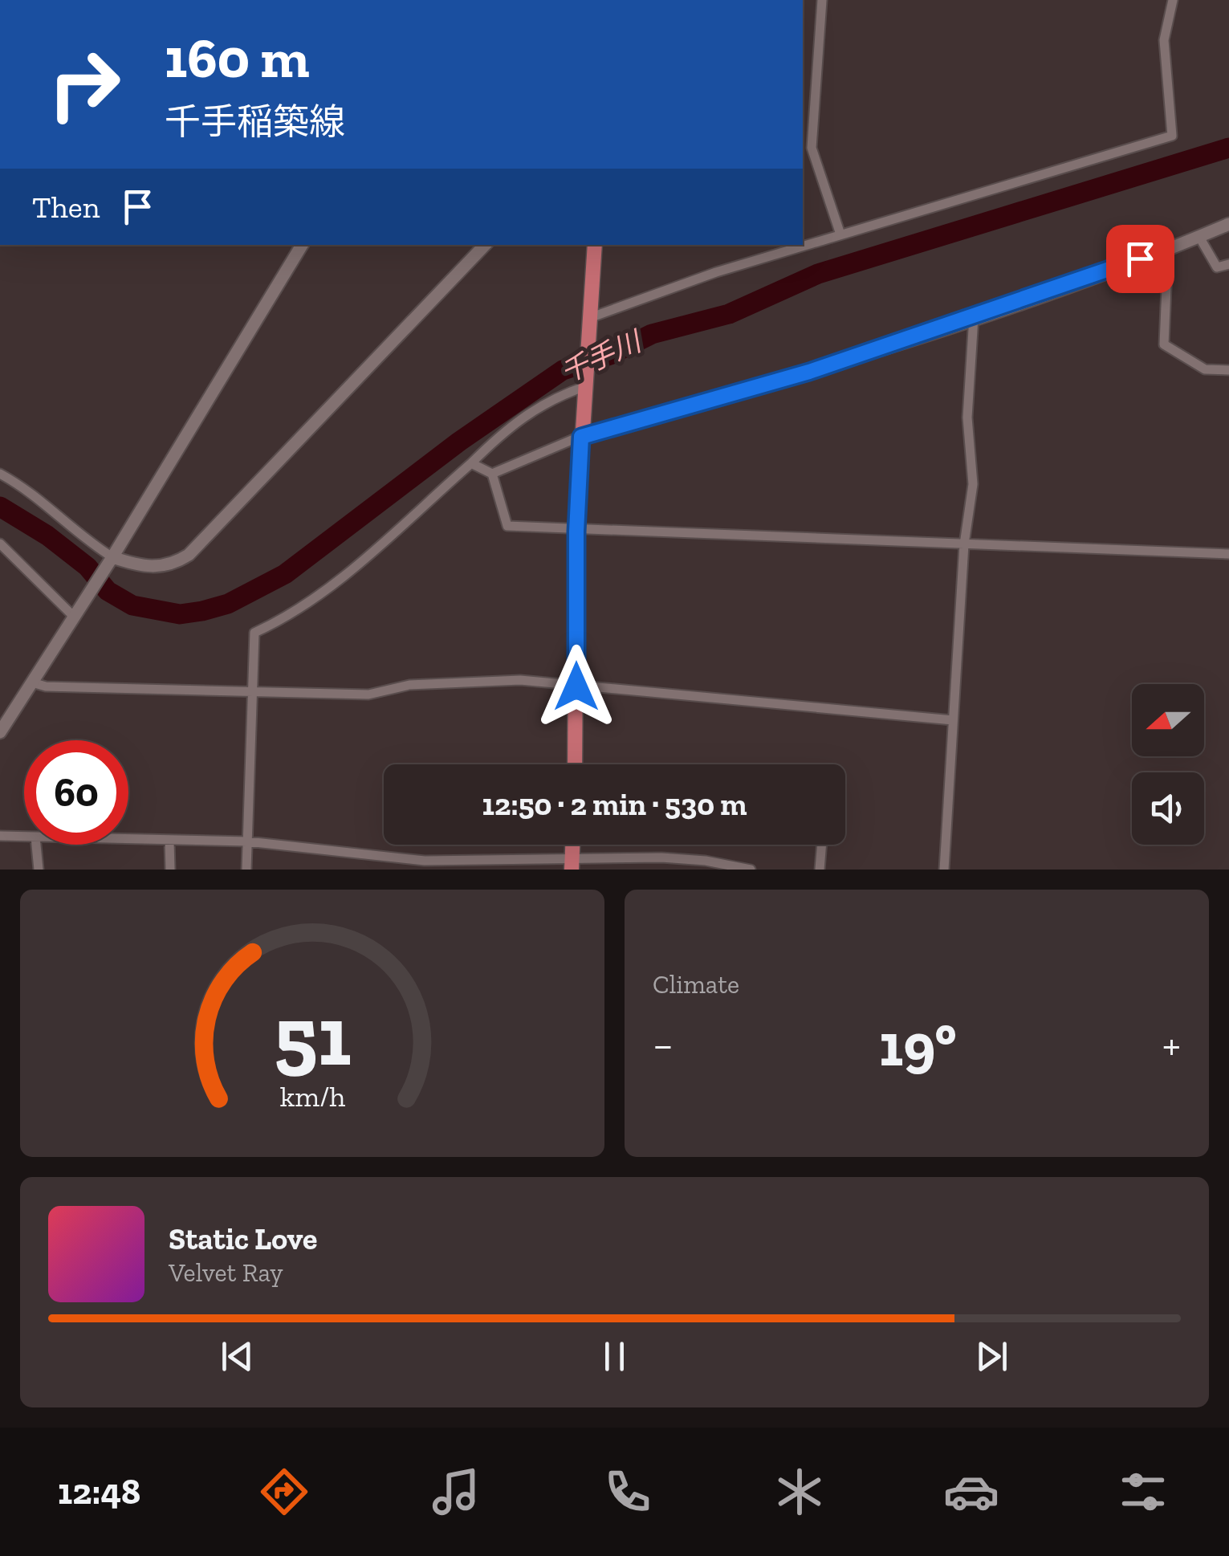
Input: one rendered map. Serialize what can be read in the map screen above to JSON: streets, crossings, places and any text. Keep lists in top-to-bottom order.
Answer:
{
  "water": ["千手川"],
  "north": "left",
  "page": {
    "turn": ["160 m", "千手稲築線"],
    "then": "Then",
    "limit": "60",
    "trip": "12:50 · 2 min · 530 m",
    "tile": "Climate",
    "heat": ["−", "19°", "+"],
    "song": ["Static Love", "Velvet Ray"],
    "tabs": "12:48",
    "gauge": ["51", "km/h"]
  }
}
